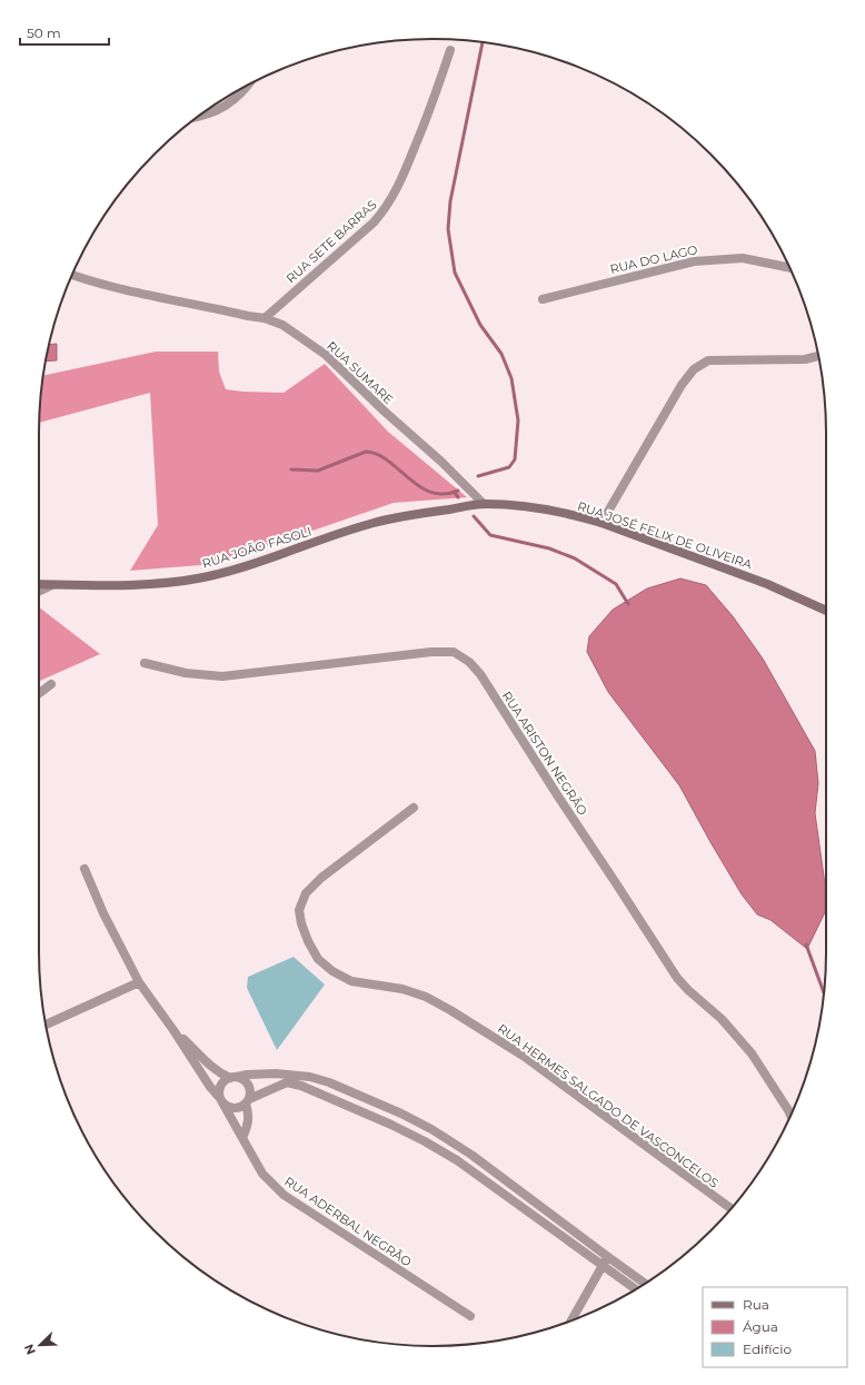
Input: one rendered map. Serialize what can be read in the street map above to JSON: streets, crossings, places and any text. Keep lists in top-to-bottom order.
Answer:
{
  "streets": {
    "main road": ["RUA JOSÉ FELIX DE OLIVEIRA", "RUA JOÃO FASOLI"],
    "street": [
      "RUA SETE BARRAS",
      "RUA DO LAGO",
      "RUA SUMARE",
      "RUA ARISTON NEGRÃO",
      "RUA HERMES SALGADO DE VASCONCELOS",
      "RUA ADERBAL NEGRÃO"
    ]
  },
  "crossings": [
    ["RUA SETE BARRAS", "RUA SUMARE"],
    ["RUA SUMARE", "RUA JOSÉ FELIX DE OLIVEIRA"],
    ["RUA SUMARE", "RUA JOÃO FASOLI"],
    ["RUA JOSÉ FELIX DE OLIVEIRA", "RUA JOÃO FASOLI"]
  ],
  "legend": ["Rua", "Água", "Edifício"],
  "scale_bar": "50 m",
  "north": "bottom left"
}
